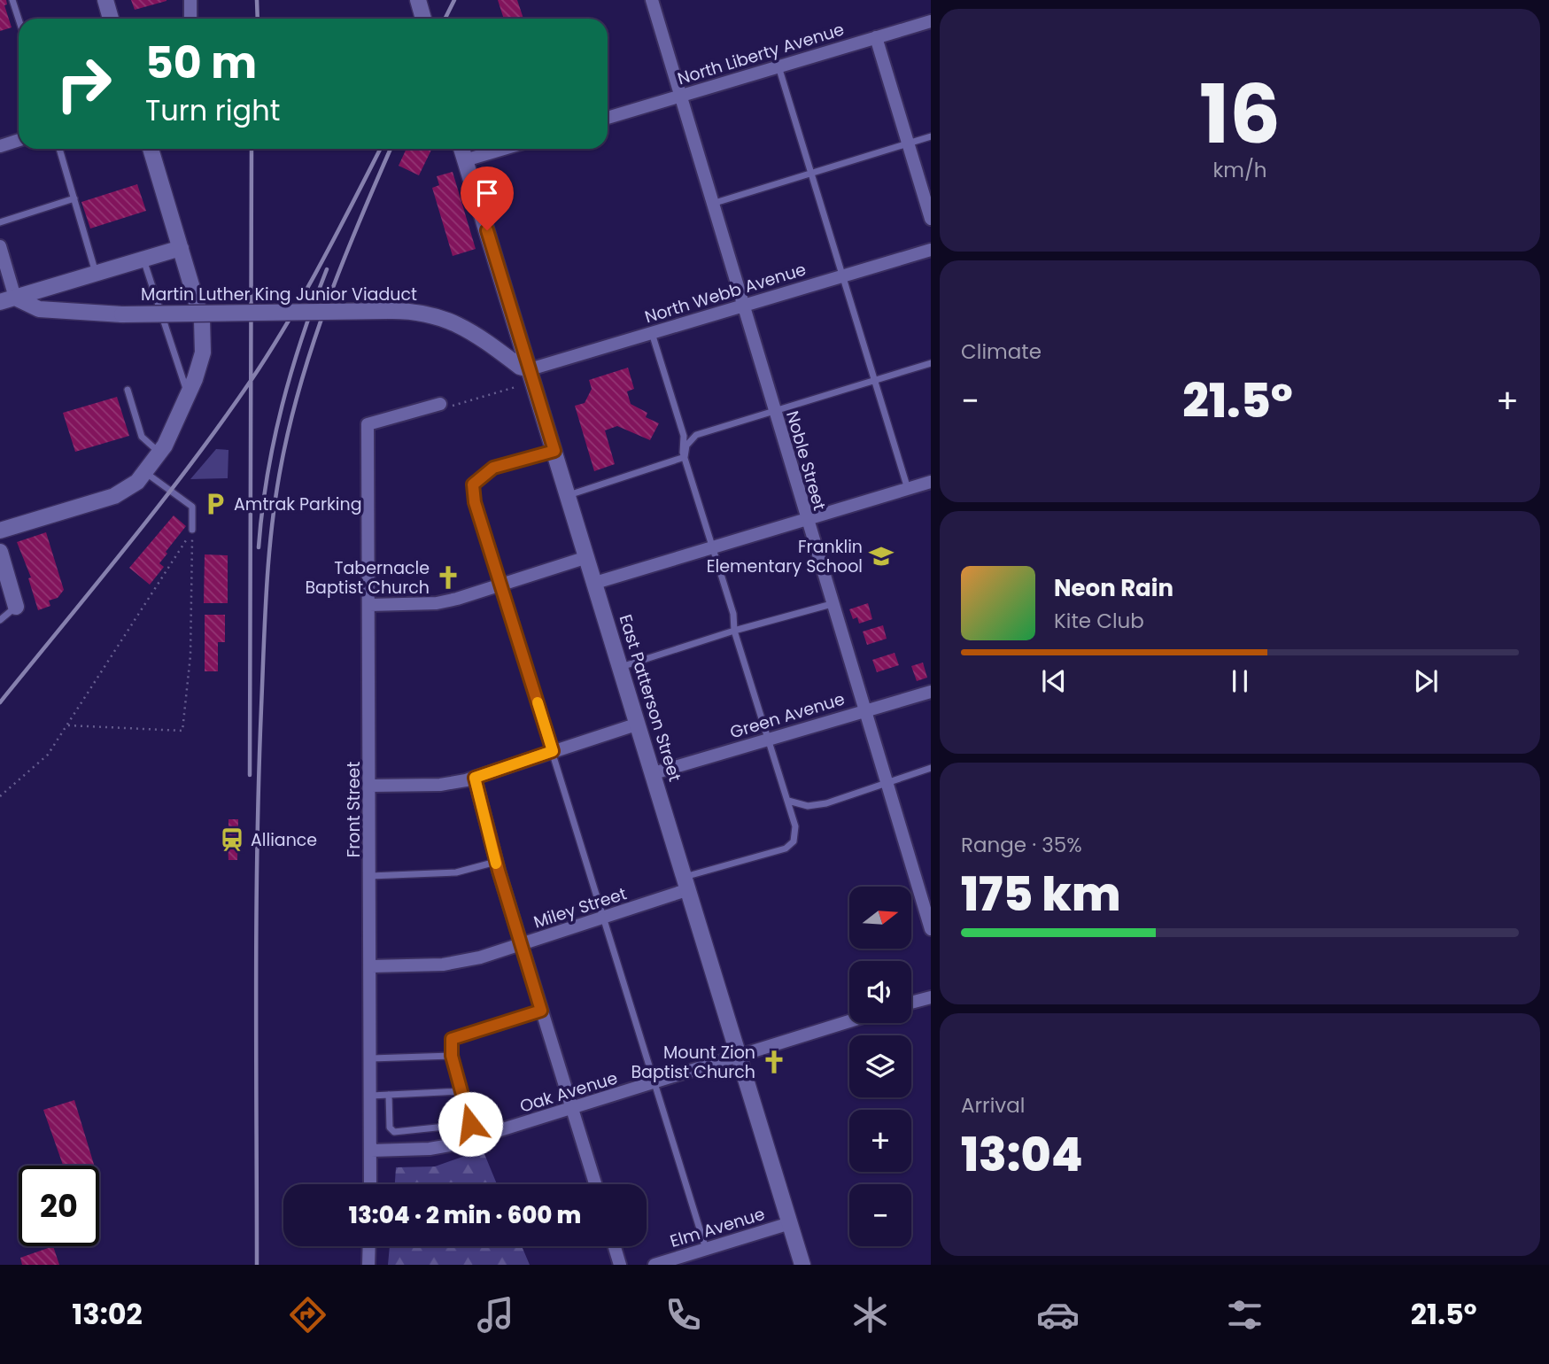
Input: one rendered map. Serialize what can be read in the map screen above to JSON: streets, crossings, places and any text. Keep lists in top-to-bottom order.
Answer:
{
  "streets": {
    "street": [
      "North Liberty Avenue",
      "North Webb Avenue",
      "Martin Luther King Junior Viaduct",
      "Noble Street",
      "East Patterson Street",
      "Green Avenue",
      "Front Street",
      "Miley Street",
      "Oak Avenue",
      "Elm Avenue"
    ]
  },
  "crossings": [
    ["North Liberty Avenue", "Noble Street"],
    ["North Webb Avenue", "Martin Luther King Junior Viaduct"],
    ["North Webb Avenue", "Noble Street"],
    ["North Webb Avenue", "East Patterson Street"],
    ["Martin Luther King Junior Viaduct", "East Patterson Street"],
    ["Noble Street", "Green Avenue"],
    ["East Patterson Street", "Green Avenue"],
    ["East Patterson Street", "Miley Street"],
    ["East Patterson Street", "Oak Avenue"],
    ["East Patterson Street", "Elm Avenue"],
    ["Front Street", "Miley Street"],
    ["Front Street", "Oak Avenue"]
  ],
  "places": {
    "parking": ["Amtrak Parking"],
    "school or university": ["Franklin Elementary School"],
    "church": ["Tabernacle Baptist Church", "Mount Zion Baptist Church"],
    "station": ["Alliance"]
  },
  "north": "right",
  "page": {
    "tile": [
      ["16", "km/h"],
      "Climate",
      ["Range · 35%", "175 km"],
      ["Arrival", "13:04"]
    ],
    "turn": ["50 m", "Turn right"],
    "heat": ["−", "21.5°", "+"],
    "song": ["Neon Rain", "Kite Club"],
    "map_buttons": ["+", "−"],
    "limit": "20",
    "trip": "13:04 · 2 min · 600 m",
    "tabs": ["13:02", "21.5°"]
  }
}
